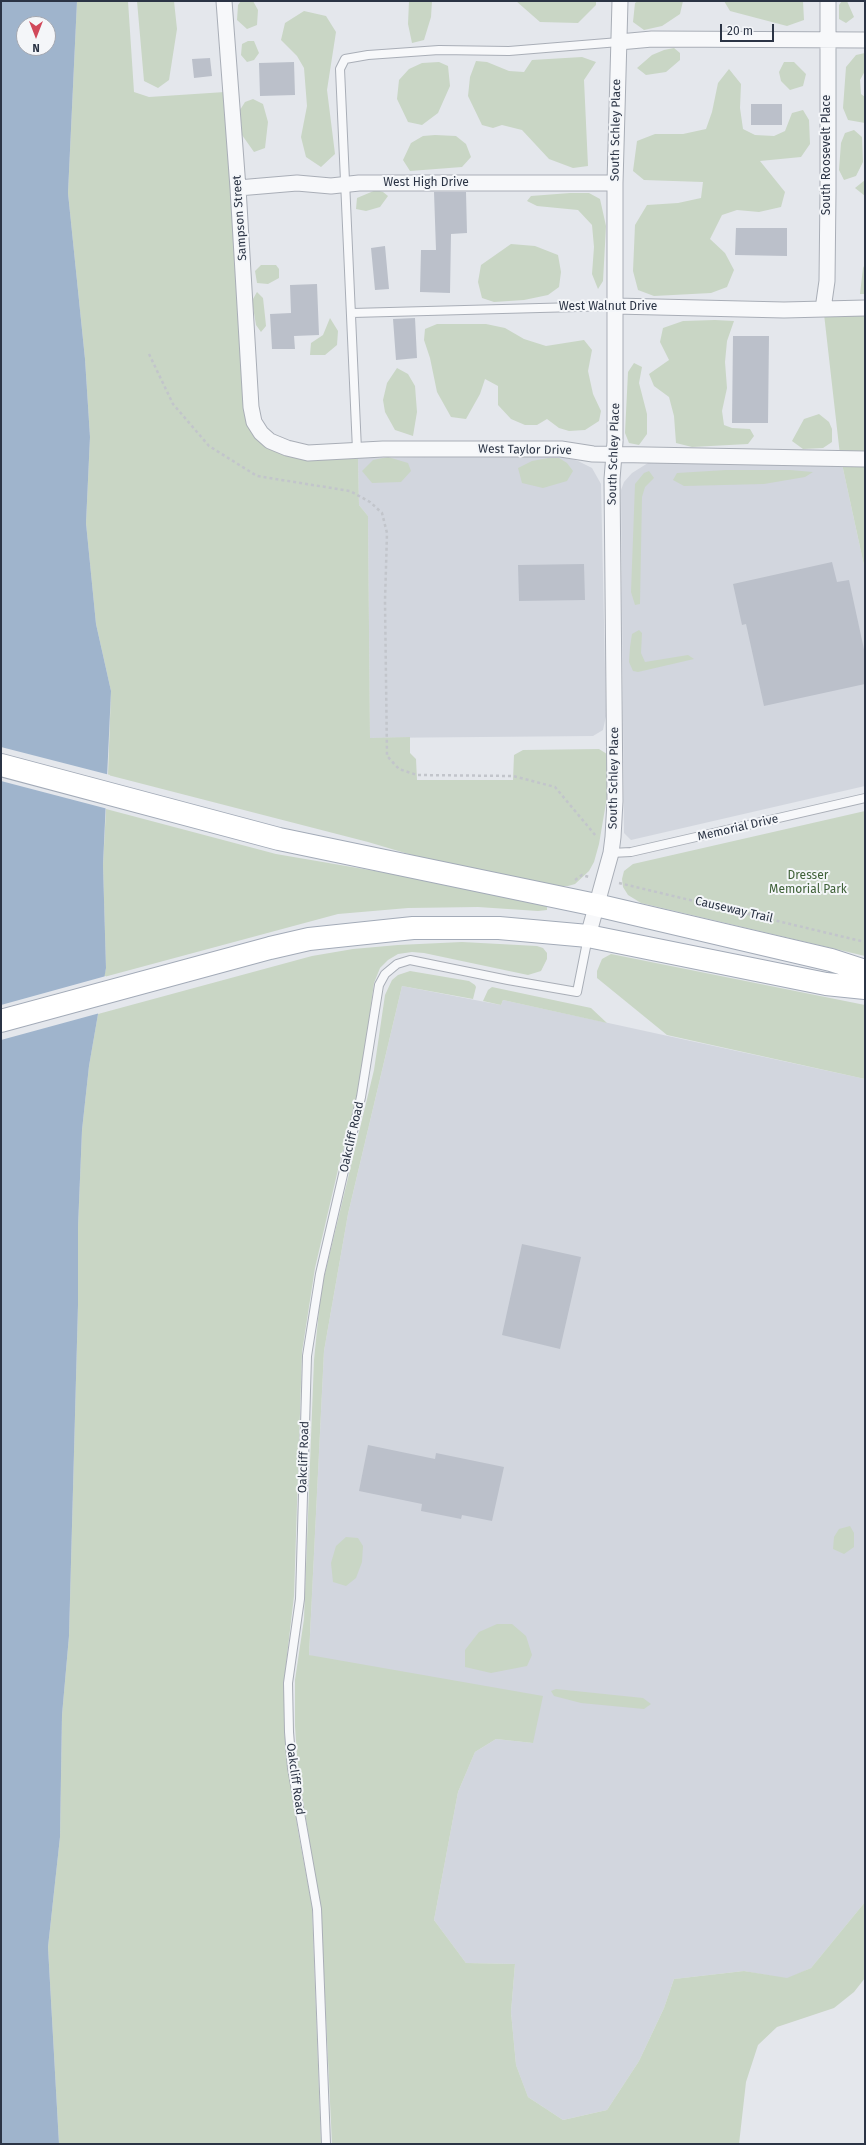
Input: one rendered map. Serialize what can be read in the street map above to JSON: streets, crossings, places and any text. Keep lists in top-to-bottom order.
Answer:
{
  "streets": {
    "street": [
      "South Schley Place",
      "South Roosevelt Place",
      "West High Drive",
      "Sampson Street",
      "West Walnut Drive",
      "West Taylor Drive"
    ],
    "lane": ["Memorial Drive", "Oakcliff Road"],
    "path": ["Causeway Trail"]
  },
  "crossings": [
    ["South Schley Place", "West High Drive"],
    ["South Schley Place", "West Walnut Drive"],
    ["South Schley Place", "West Taylor Drive"],
    ["South Schley Place", "Memorial Drive"],
    ["South Schley Place", "Causeway Trail"],
    ["South Schley Place", "Oakcliff Road"],
    ["South Roosevelt Place", "West Walnut Drive"],
    ["West High Drive", "Sampson Street"],
    ["Sampson Street", "West Taylor Drive"]
  ],
  "parks": ["Dresser Memorial Park"],
  "scale_bar": "20 m",
  "north": "bottom"
}
